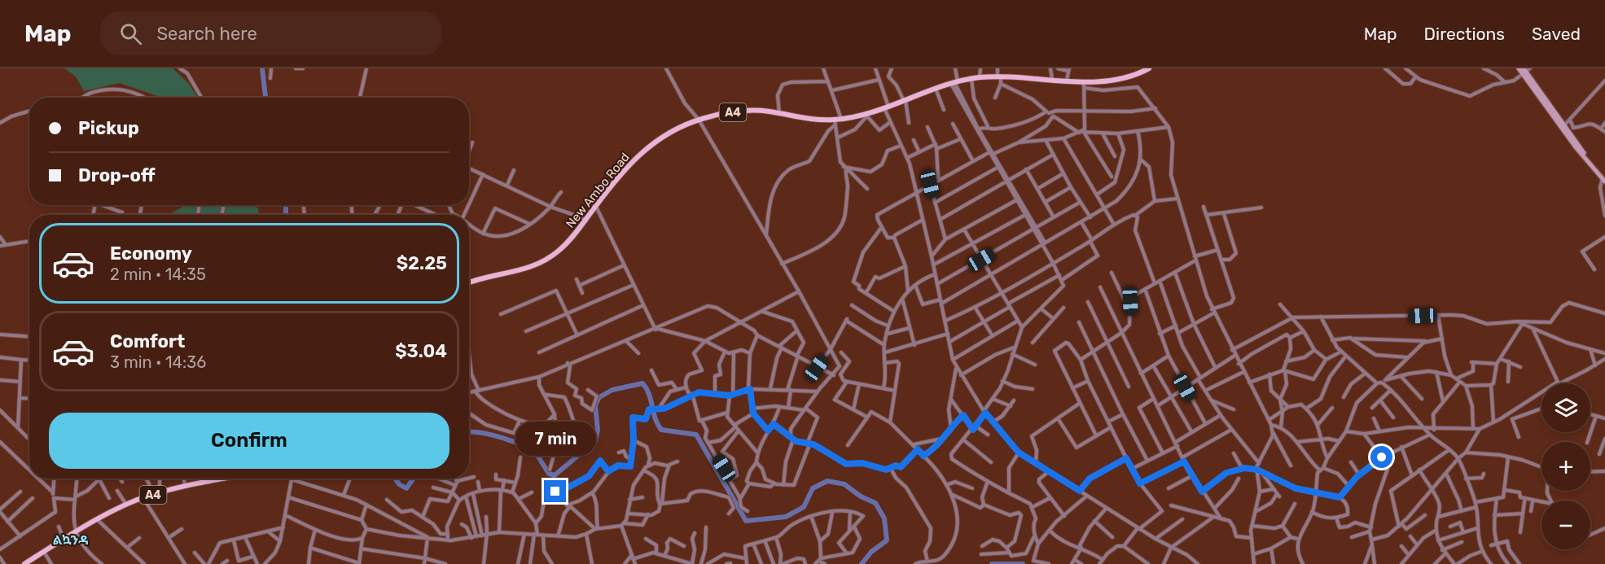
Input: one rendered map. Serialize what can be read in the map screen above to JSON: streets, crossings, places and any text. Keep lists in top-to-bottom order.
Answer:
{
  "streets": {
    "main road": ["A4", "New Ambo Road"]
  },
  "districts": ["ልኳንዳ"],
  "page": {
    "header": "Map",
    "search": "Search here",
    "nav": ["Map", "Directions", "Saved"],
    "banner": ["Pickup", "Drop-off"],
    "list": [
      {
        "name": "Economy",
        "note": "2 min · 14:35",
        "value": "$2.25"
      },
      {
        "name": "Comfort",
        "note": "3 min · 14:36",
        "value": "$3.04"
      }
    ],
    "map_buttons": ["+", "−"],
    "buttons": "Confirm",
    "bubble": "7 min"
  }
}
